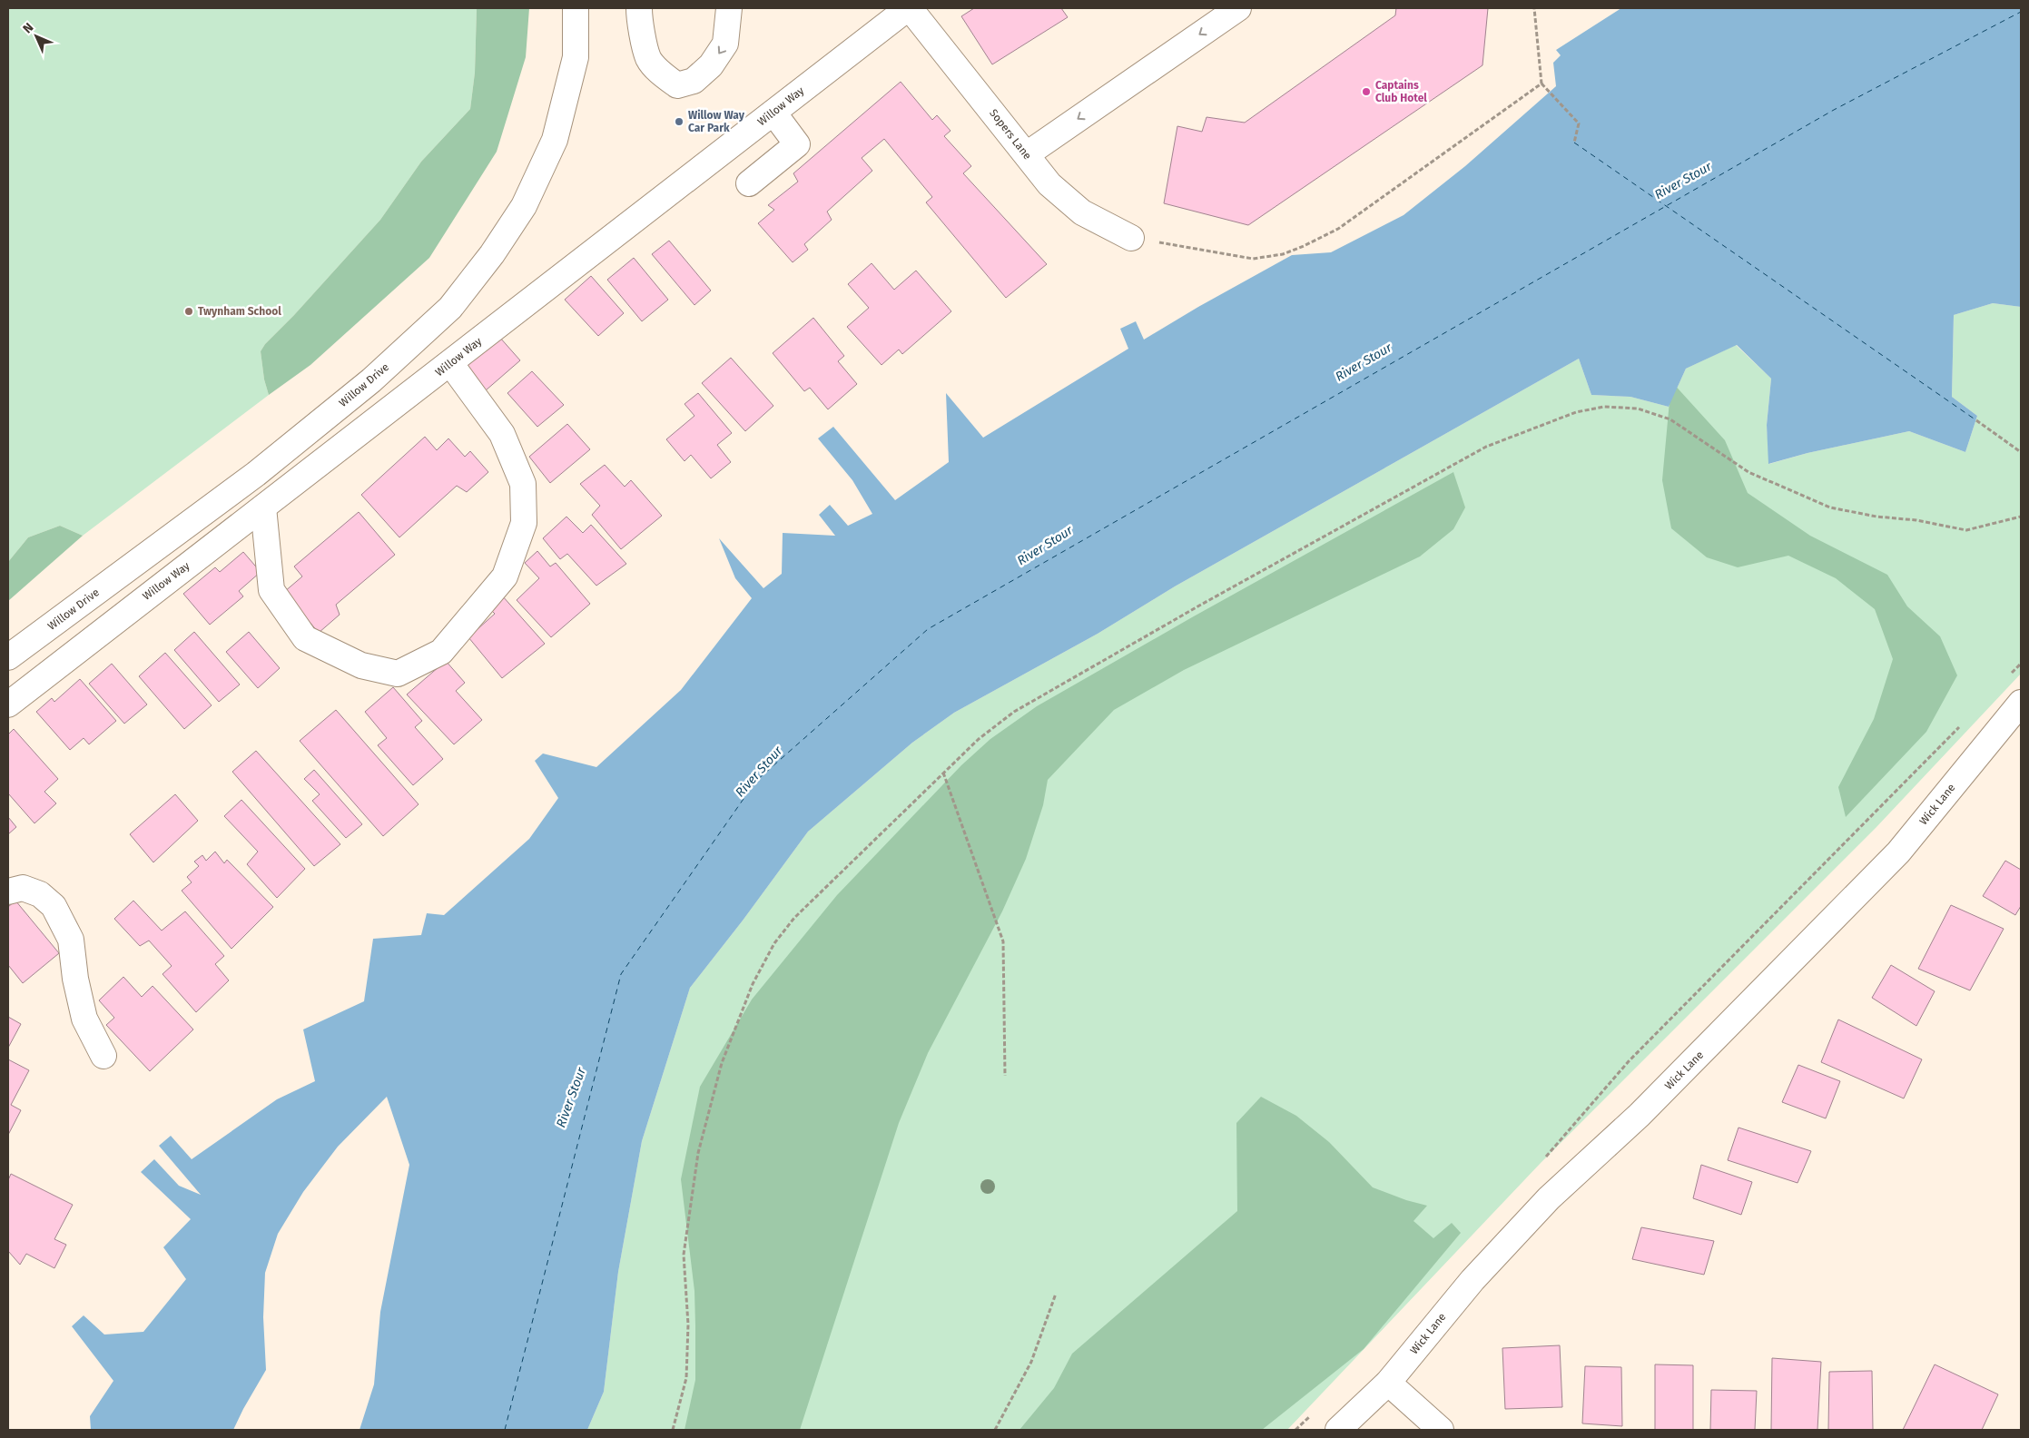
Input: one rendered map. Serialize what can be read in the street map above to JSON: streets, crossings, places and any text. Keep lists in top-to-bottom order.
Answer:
{
  "streets": {
    "street": [
      "Willow Way",
      "Sopers Lane",
      "Willow Drive",
      "Wick Lane"
    ]
  },
  "crossings": [
    ["Willow Way", "Sopers Lane"]
  ],
  "water": ["River Stour"],
  "places": ["Captains Club Hotel", "Willow Way Car Park", "Twynham School"],
  "north": "top left"
}
